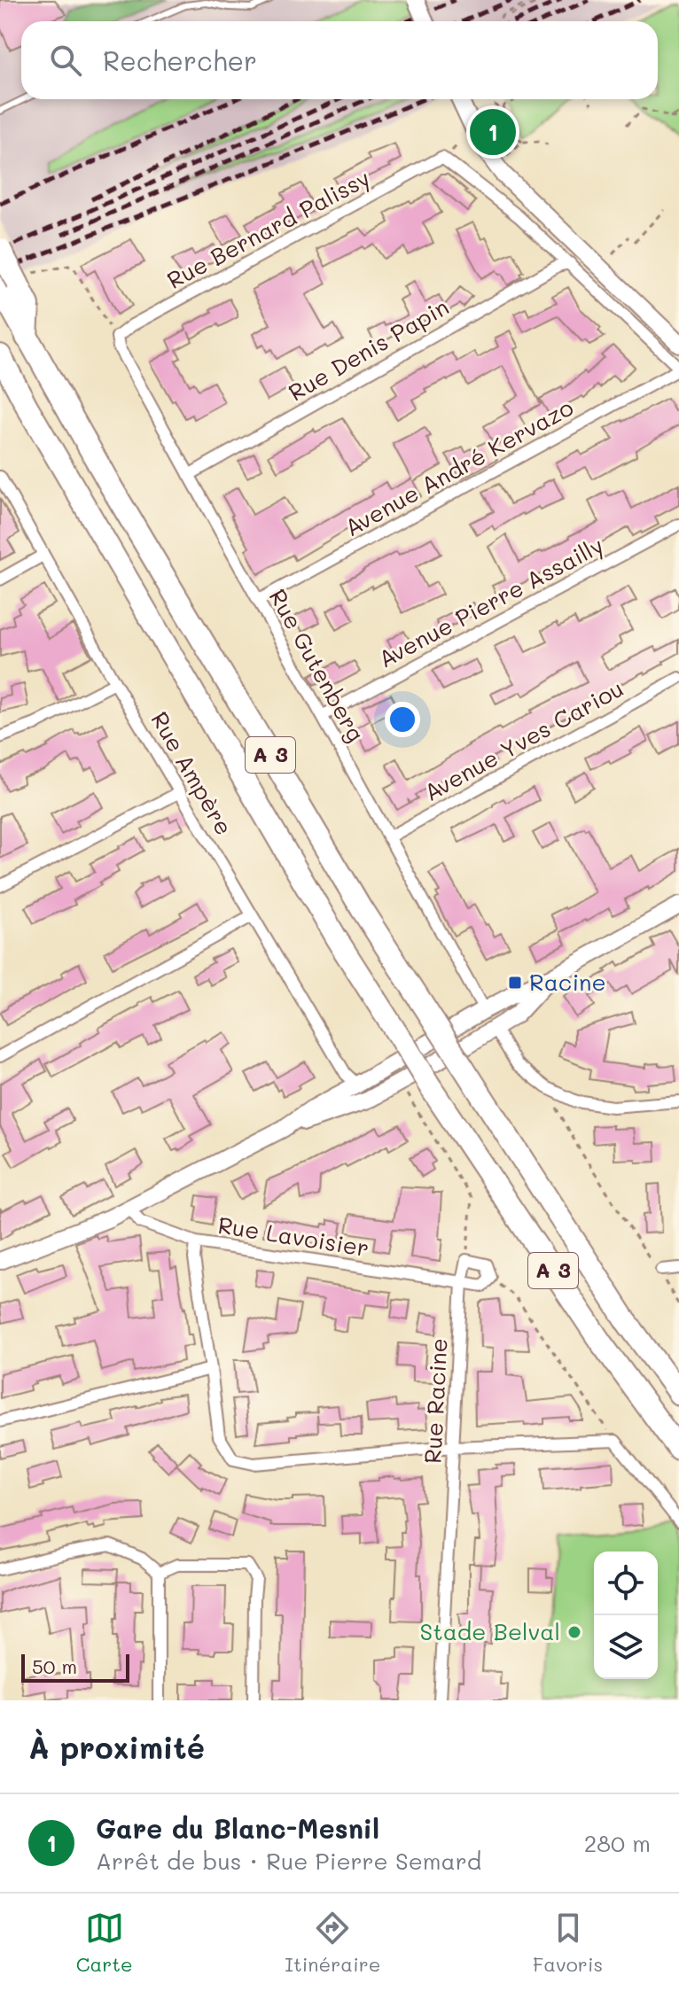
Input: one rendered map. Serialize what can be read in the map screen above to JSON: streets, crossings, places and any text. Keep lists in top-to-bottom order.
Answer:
{
  "streets": {
    "highway": ["A 3"],
    "street": [
      "Rue Bernard Palissy",
      "Rue Denis Papin",
      "Avenue André Kervazo",
      "Avenue Pierre Assailly",
      "Rue Gutenberg",
      "Avenue Yves Cariou",
      "Rue Ampère",
      "Rue Lavoisier",
      "Rue Racine"
    ]
  },
  "crossings": [
    ["Rue Bernard Palissy", "Rue Denis Papin"],
    ["Rue Bernard Palissy", "Rue Gutenberg"],
    ["Rue Denis Papin", "Rue Gutenberg"],
    ["Avenue André Kervazo", "Rue Gutenberg"],
    ["Avenue Pierre Assailly", "Rue Gutenberg"],
    ["Rue Gutenberg", "Avenue Yves Cariou"],
    ["Rue Lavoisier", "Rue Racine"]
  ],
  "places": {
    "transit": ["Racine"],
    "other": ["Stade Belval"]
  },
  "scale_bar": "50 m",
  "page": {
    "search": "Rechercher",
    "pins": "1",
    "scale": "50 m",
    "heading": "À proximité",
    "list": [
      {
        "mark": "1",
        "name": "Gare du Blanc-Mesnil",
        "note": "Arrêt de bus · Rue Pierre Semard",
        "value": "280 m"
      }
    ],
    "nav": ["Carte", "Itinéraire", "Favoris"]
  }
}
